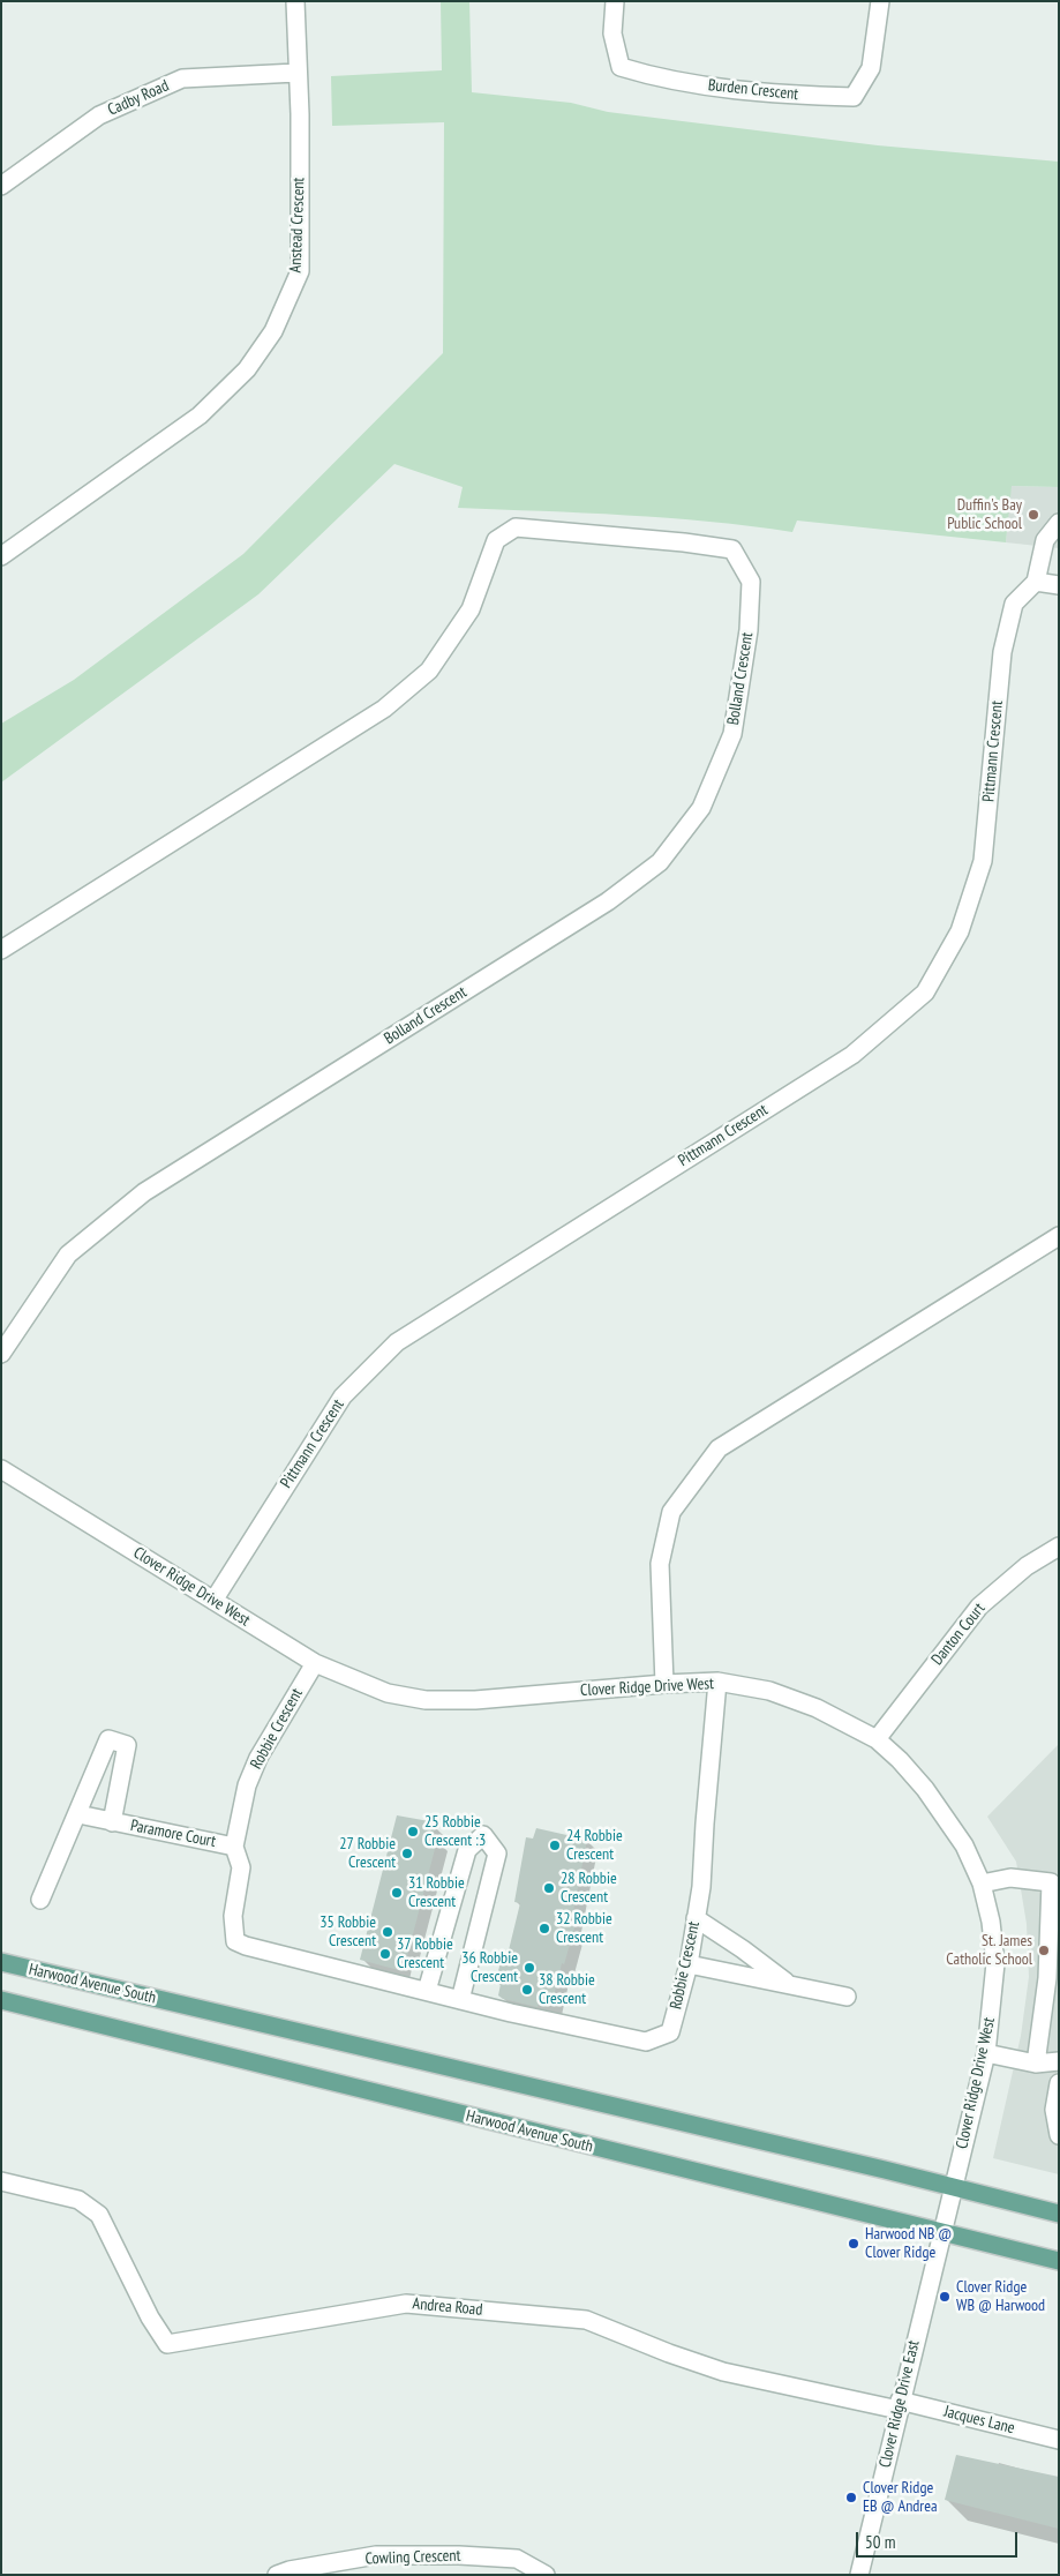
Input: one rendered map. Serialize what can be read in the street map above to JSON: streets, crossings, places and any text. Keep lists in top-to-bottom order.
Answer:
{
  "streets": {
    "main road": ["Harwood Avenue South"],
    "street": [
      "Burden Crescent",
      "Cadby Road",
      "Anstead Crescent",
      "Bolland Crescent",
      "Pittmann Crescent",
      "Clover Ridge Drive West",
      "Danton Court",
      "Robbie Crescent",
      "Paramore Court",
      "Andrea Road",
      "Clover Ridge Drive East",
      "Jacques Lane",
      "Cowling Crescent"
    ]
  },
  "crossings": [
    ["Cadby Road", "Anstead Crescent"],
    ["Pittmann Crescent", "Clover Ridge Drive West"],
    ["Clover Ridge Drive West", "Danton Court"],
    ["Clover Ridge Drive West", "Robbie Crescent"],
    ["Clover Ridge Drive West", "Harwood Avenue South"],
    ["Clover Ridge Drive West", "Clover Ridge Drive East"],
    ["Robbie Crescent", "Paramore Court"],
    ["Harwood Avenue South", "Clover Ridge Drive East"],
    ["Andrea Road", "Clover Ridge Drive East"],
    ["Andrea Road", "Jacques Lane"],
    ["Clover Ridge Drive East", "Jacques Lane"]
  ],
  "places": [
    "Duffin's Bay Public School",
    "25 Robbie Crescent :3",
    "24 Robbie Crescent",
    "27 Robbie Crescent",
    "28 Robbie Crescent",
    "31 Robbie Crescent",
    "32 Robbie Crescent",
    "35 Robbie Crescent",
    "St. James Catholic School",
    "37 Robbie Crescent",
    "36 Robbie Crescent",
    "38 Robbie Crescent",
    "Harwood NB @ Clover Ridge",
    "Clover Ridge WB @ Harwood",
    "Clover Ridge EB @ Andrea"
  ],
  "scale_bar": "50 m"
}
